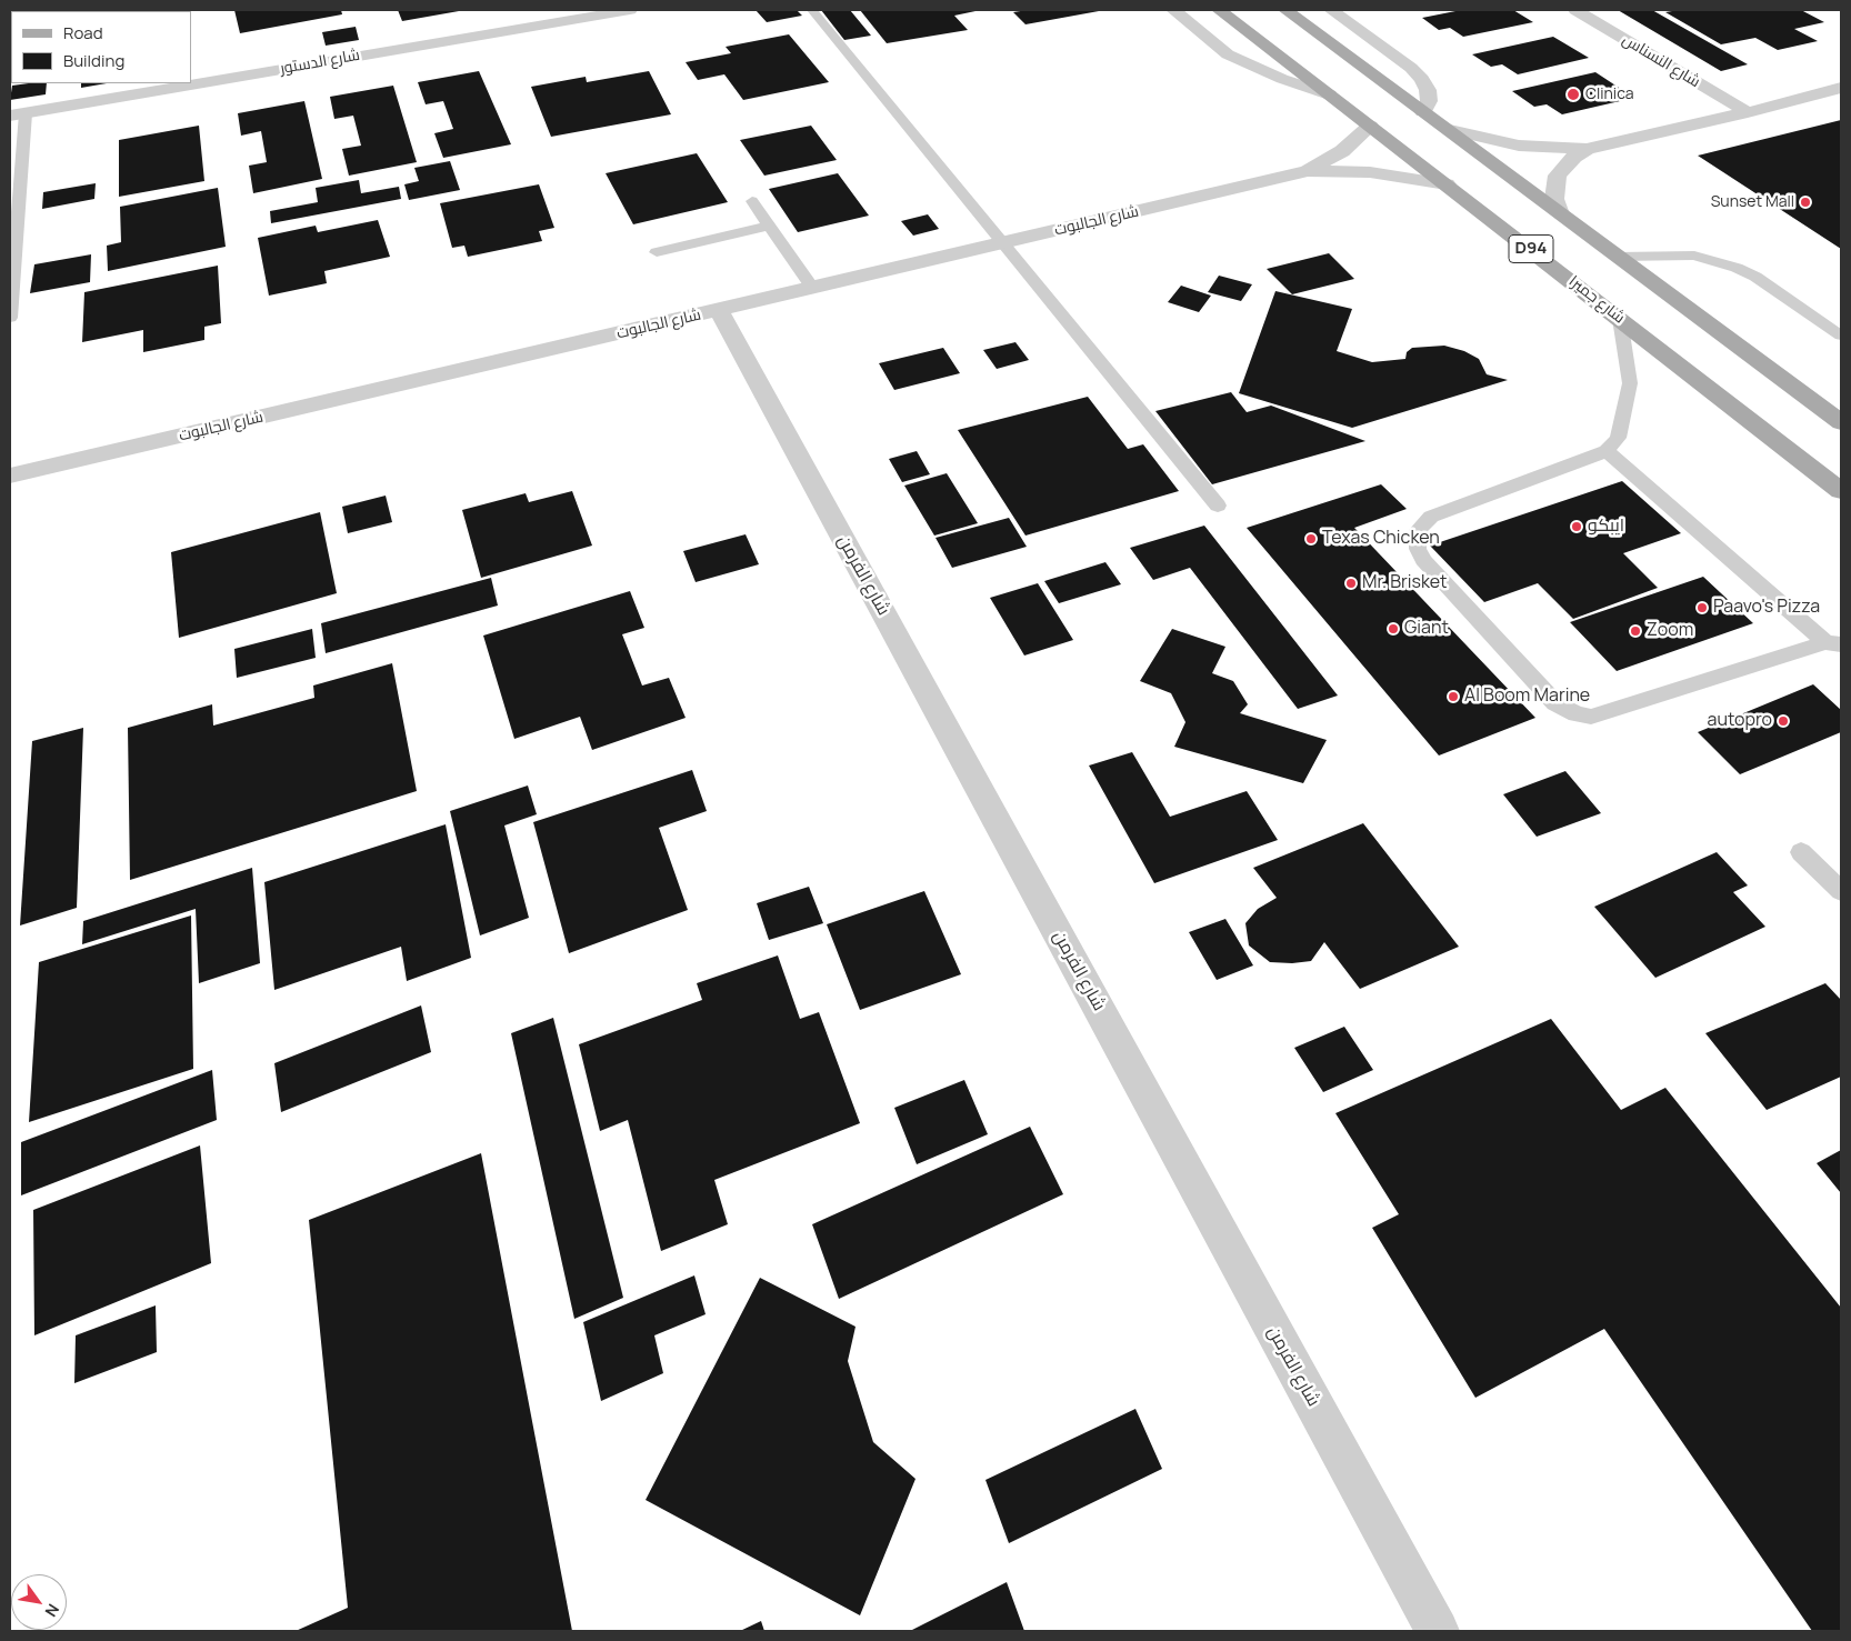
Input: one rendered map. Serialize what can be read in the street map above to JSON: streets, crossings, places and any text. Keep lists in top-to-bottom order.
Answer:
{
  "streets": {
    "main road": ["D94", "شارع جميرا"],
    "street": [
      "شارع النسناس",
      "شارع الدستور",
      "شارع الجالبوت",
      "شارع الفرمن"
    ]
  },
  "crossings": [
    ["شارع الجالبوت", "شارع جميرا"],
    ["شارع الجالبوت", "شارع الفرمن"]
  ],
  "places": [
    "Clinica",
    "Sunset Mall",
    "ايبكو",
    "Texas Chicken",
    "Mr. Brisket",
    "Paavo's Pizza",
    "Giant",
    "Zoom",
    "Al Boom Marine",
    "autopro"
  ],
  "legend": ["Road", "Building"],
  "north": "bottom right"
}
